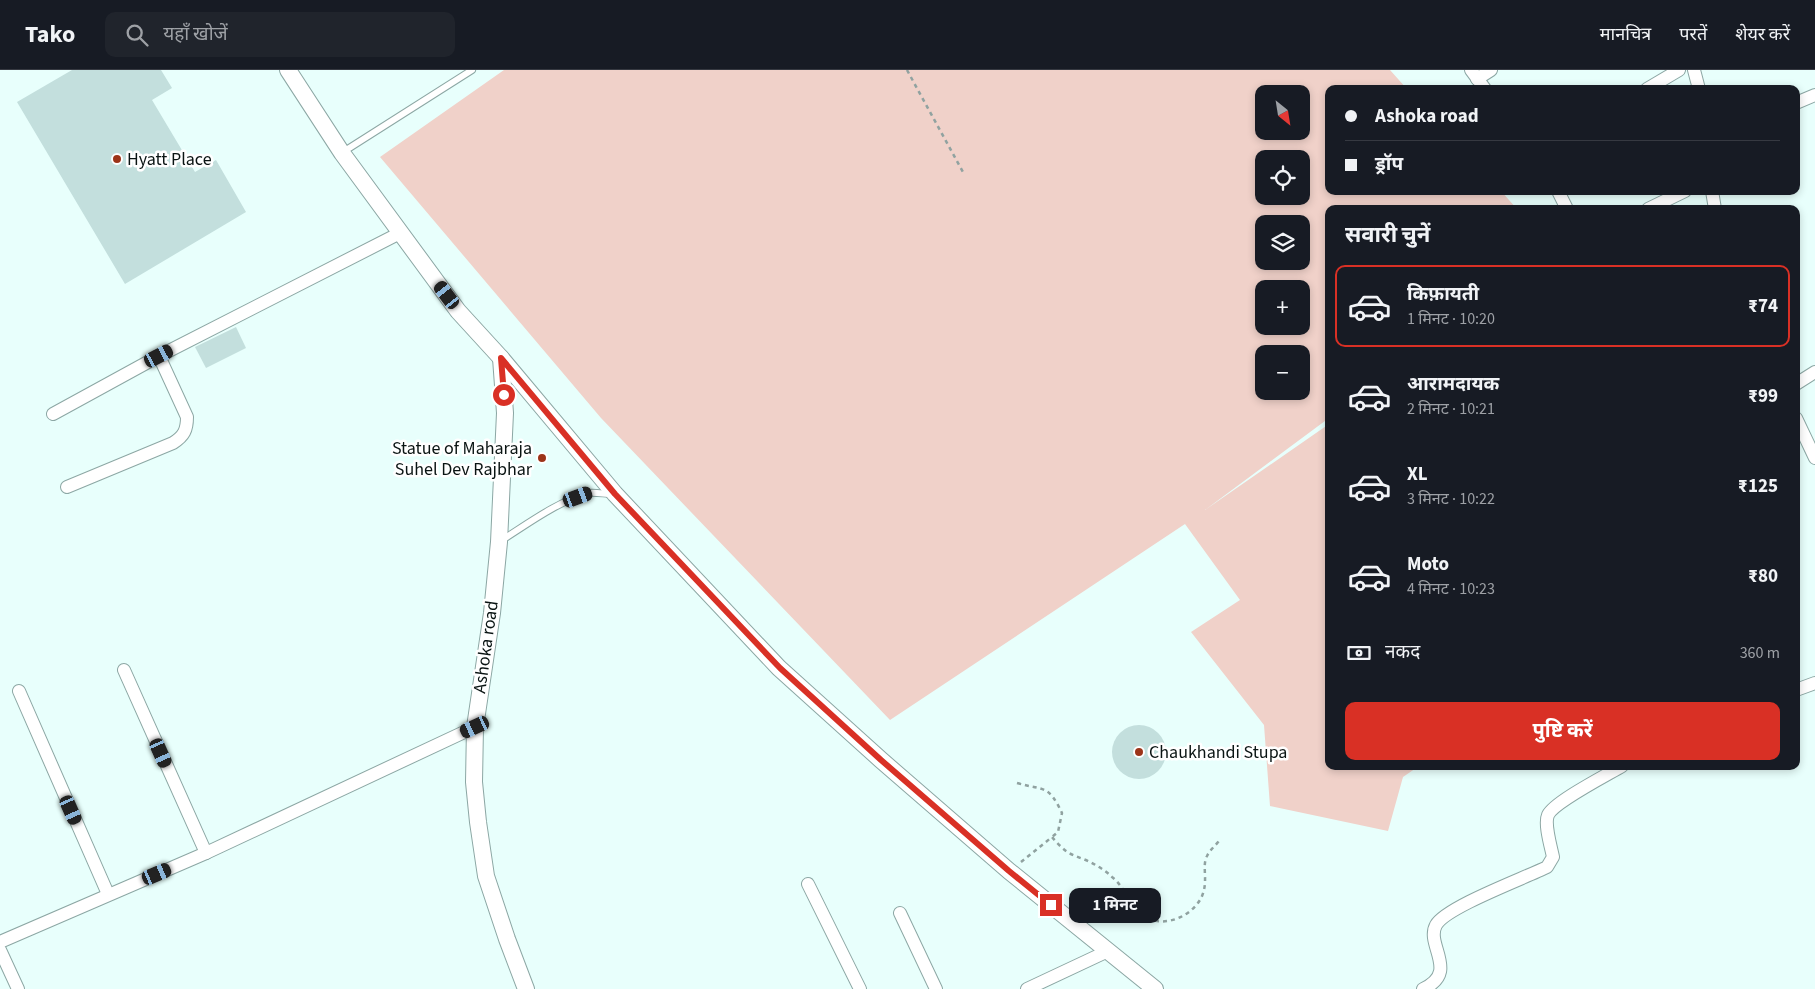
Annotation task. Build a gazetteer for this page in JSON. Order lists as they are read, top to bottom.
{
  "streets": {
    "street": ["Ashoka road"]
  },
  "places": ["Hyatt Place", "Statue of Maharaja Suhel Dev Rajbhar", "Chaukhandi Stupa"],
  "north": "bottom right",
  "page": {
    "header": "Tako",
    "search": "यहाँ खोजें",
    "nav": ["मानचित्र", "परतें", "शेयर करें"],
    "map_buttons": ["+", "−"],
    "banner": ["Ashoka road", "ड्रॉप"],
    "heading": "सवारी चुनें",
    "list": [
      {
        "name": "किफ़ायती",
        "note": "1 मिनट · 10:20",
        "value": "₹74"
      },
      {
        "name": "आरामदायक",
        "note": "2 मिनट · 10:21",
        "value": "₹99"
      },
      {
        "name": "XL",
        "note": "3 मिनट · 10:22",
        "value": "₹125"
      },
      {
        "name": "Moto",
        "note": "4 मिनट · 10:23",
        "value": "₹80"
      }
    ],
    "pay": ["नकद", "360 m"],
    "buttons": "पुष्टि करें",
    "bubble": "1 मिनट"
  }
}
